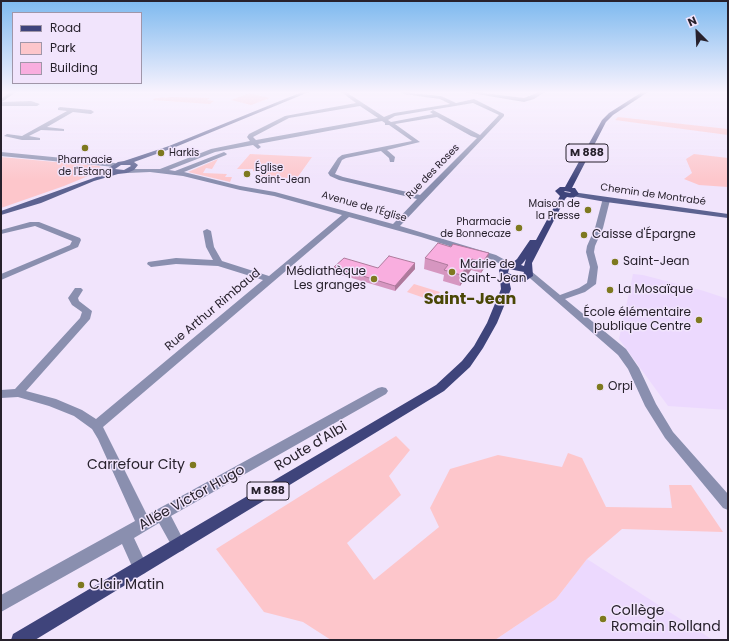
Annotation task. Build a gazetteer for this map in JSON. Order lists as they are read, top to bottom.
{
  "streets": {
    "main road": ["M 888", "Route d'Albi"],
    "street": [
      "Rue des Roses",
      "Chemin de Montrabé",
      "Avenue de l'Église",
      "Rue Arthur Rimbaud",
      "Allée Victor Hugo"
    ]
  },
  "crossings": [
    ["Rue des Roses", "Avenue de l'Église"],
    ["Avenue de l'Église", "Rue Arthur Rimbaud"],
    ["Avenue de l'Église", "Route d'Albi"]
  ],
  "districts": ["Saint-Jean"],
  "places": [
    "Pharmacie de l'Estang",
    "Harkis",
    "Église Saint-Jean",
    "Maison de la Presse",
    "Pharmacie de Bonnecaze",
    "Caisse d'Épargne",
    "Saint-Jean",
    "Mairie de Saint-Jean",
    "Médiathèque Les granges",
    "La Mosaïque",
    "École élémentaire publique Centre",
    "Orpi",
    "Carrefour City",
    "Clair Matin",
    "Collège Romain Rolland"
  ],
  "legend": ["Road", "Park", "Building"],
  "north": "top left"
}
